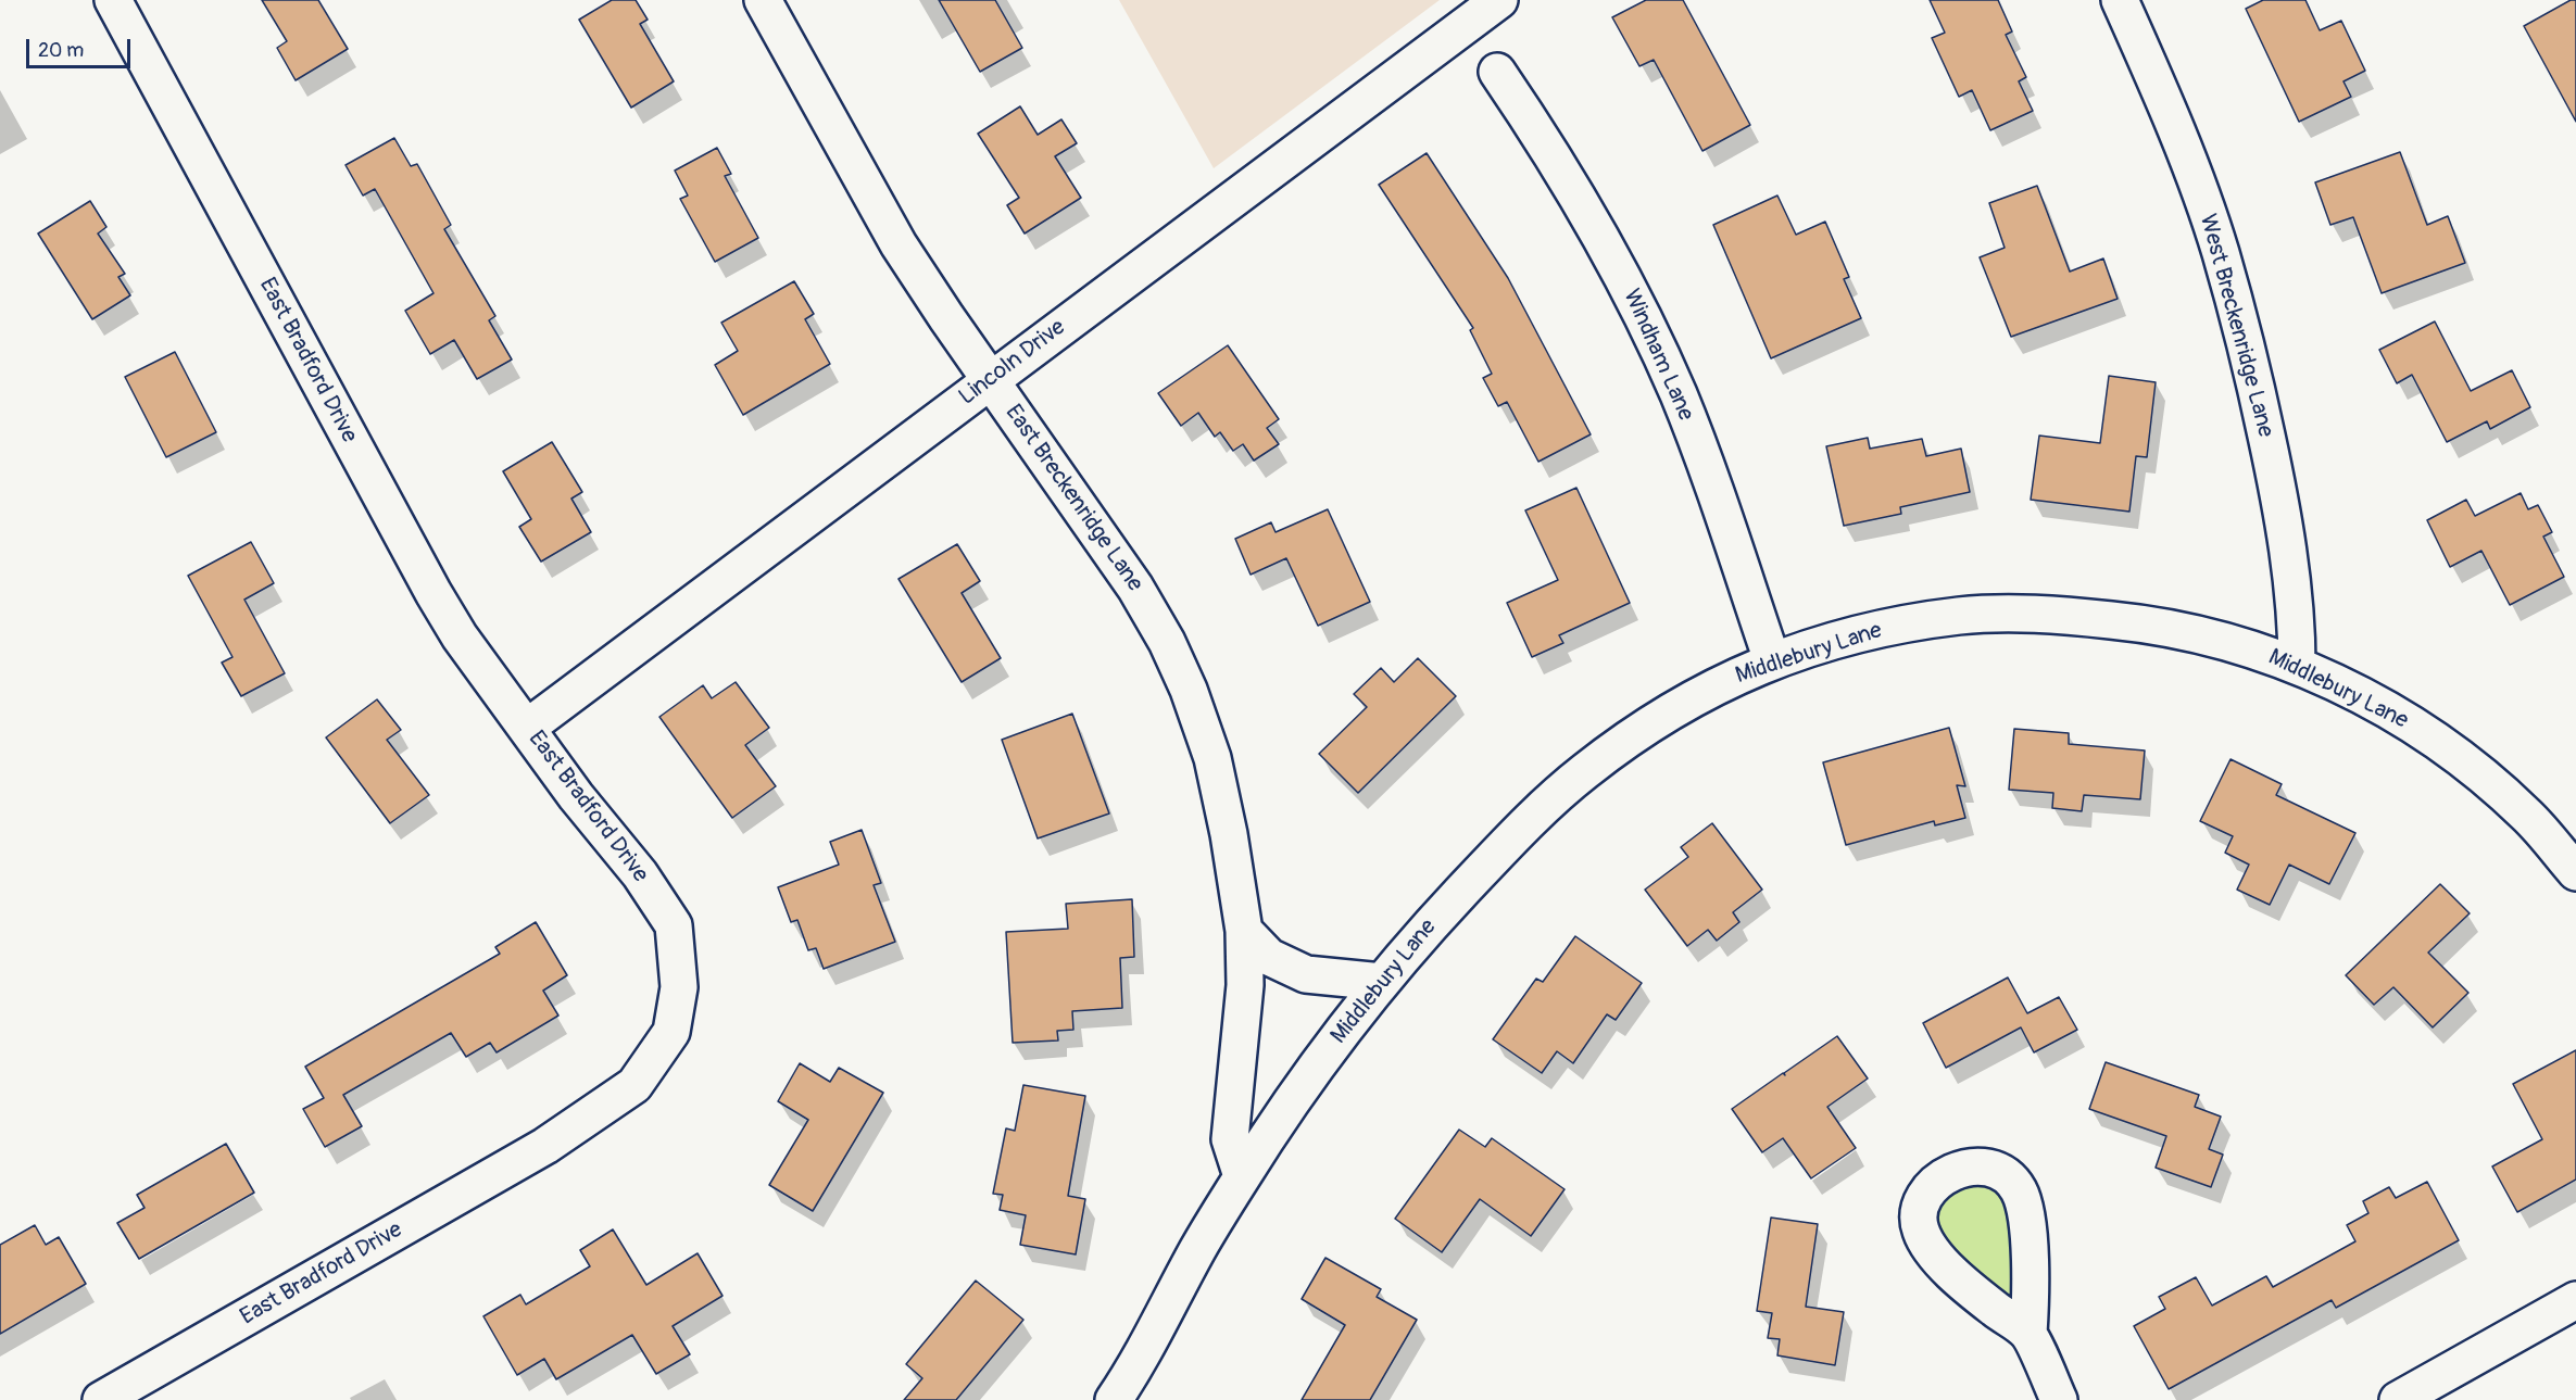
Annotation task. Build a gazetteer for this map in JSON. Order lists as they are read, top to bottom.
{
  "streets": {
    "street": [
      "West Breckenridge Lane",
      "Windham Lane",
      "East Bradford Drive",
      "Lincoln Drive",
      "East Breckenridge Lane",
      "Middlebury Lane"
    ]
  },
  "crossings": [
    ["West Breckenridge Lane", "Middlebury Lane"],
    ["Windham Lane", "Middlebury Lane"],
    ["East Bradford Drive", "Lincoln Drive"],
    ["Lincoln Drive", "East Breckenridge Lane"],
    ["East Breckenridge Lane", "Middlebury Lane"]
  ],
  "scale_bar": "20 m"
}
